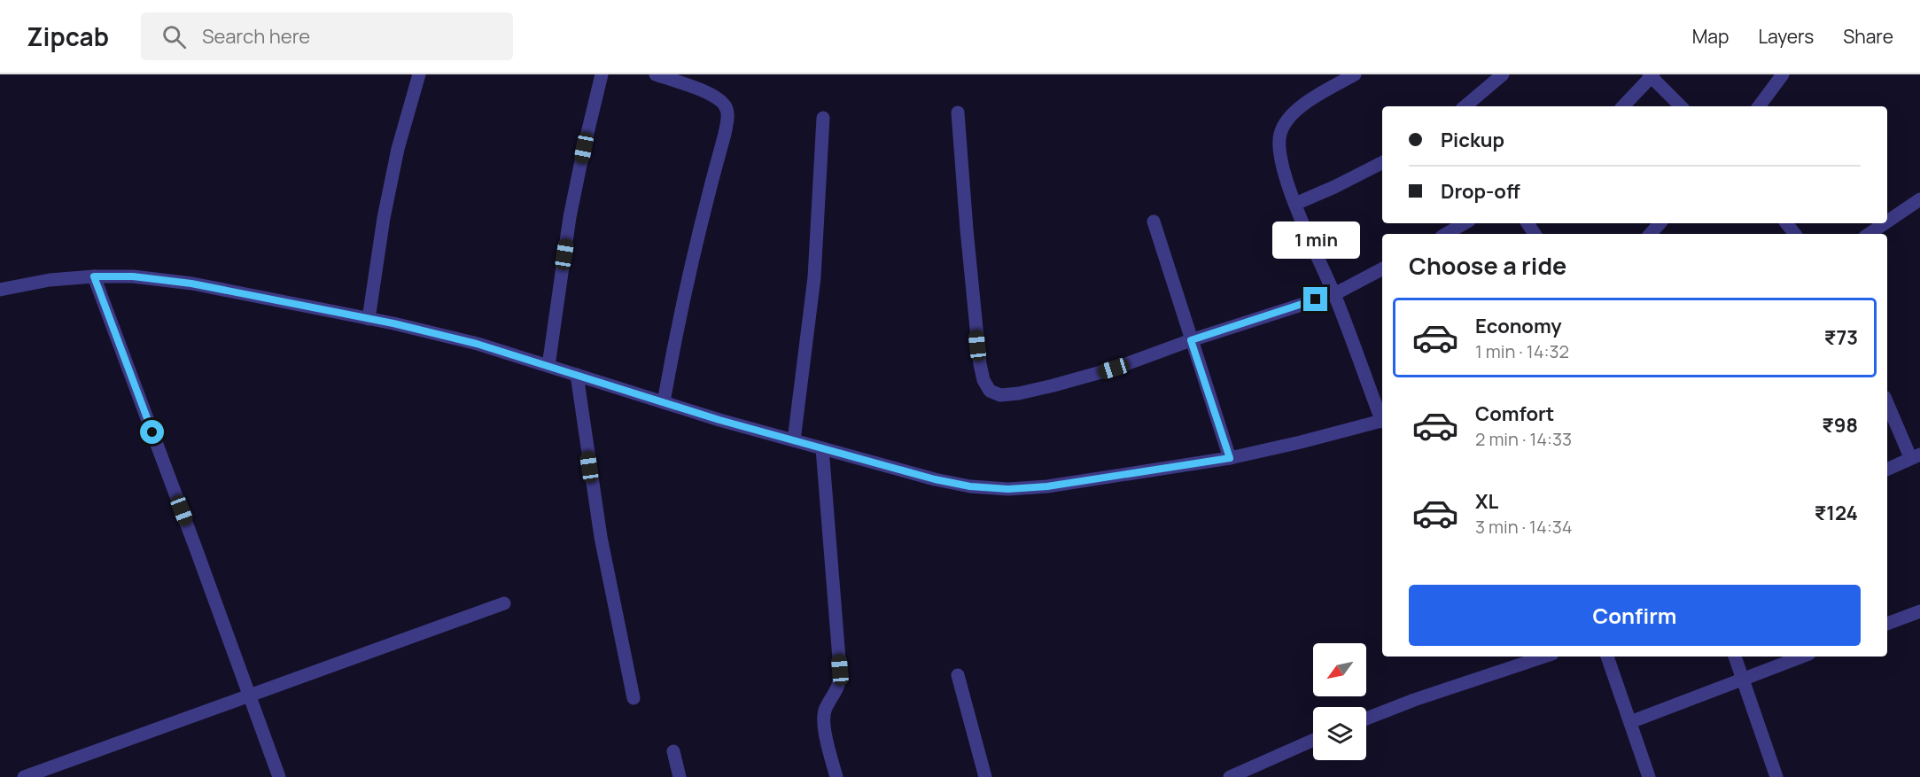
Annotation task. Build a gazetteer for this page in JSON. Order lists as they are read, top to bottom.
{
  "north": "bottom left",
  "page": {
    "header": "Zipcab",
    "search": "Search here",
    "nav": ["Map", "Layers", "Share"],
    "banner": ["Pickup", "Drop-off"],
    "bubble": "1 min",
    "heading": "Choose a ride",
    "list": [
      {
        "name": "Economy",
        "note": "1 min · 14:32",
        "value": "₹73"
      },
      {
        "name": "Comfort",
        "note": "2 min · 14:33",
        "value": "₹98"
      },
      {
        "name": "XL",
        "note": "3 min · 14:34",
        "value": "₹124"
      }
    ],
    "buttons": "Confirm"
  }
}
